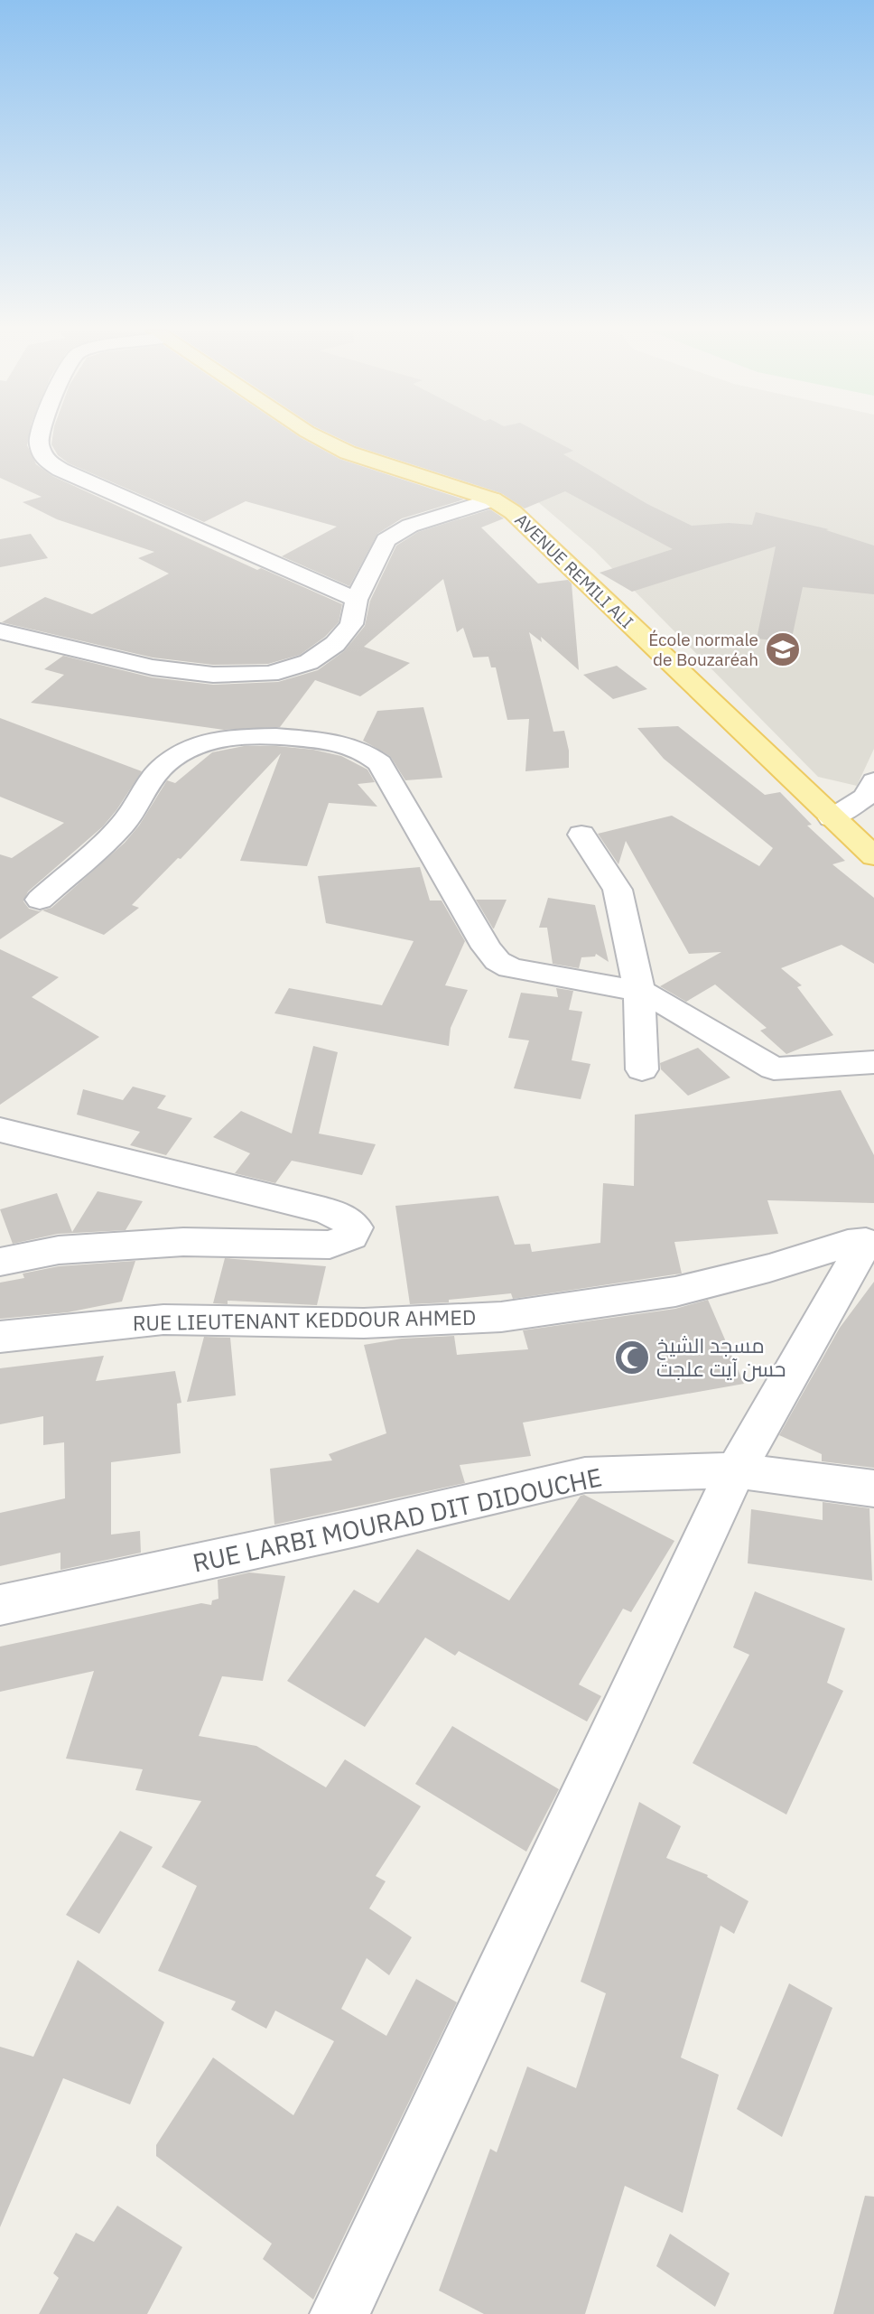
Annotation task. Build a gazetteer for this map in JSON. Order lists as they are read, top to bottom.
{
  "streets": {
    "main road": ["AVENUE REMILI ALI"],
    "street": ["RUE LIEUTENANT KEDDOUR AHMED", "RUE LARBI MOURAD DIT DIDOUCHE"]
  },
  "crossings": [
    ["RUE LIEUTENANT KEDDOUR AHMED", "RUE LARBI MOURAD DIT DIDOUCHE"]
  ],
  "places": {
    "school or university": ["École normale de Bouzaréah"],
    "mosque": ["مسجد الشيخ حسن آيت علجت"]
  }
}
